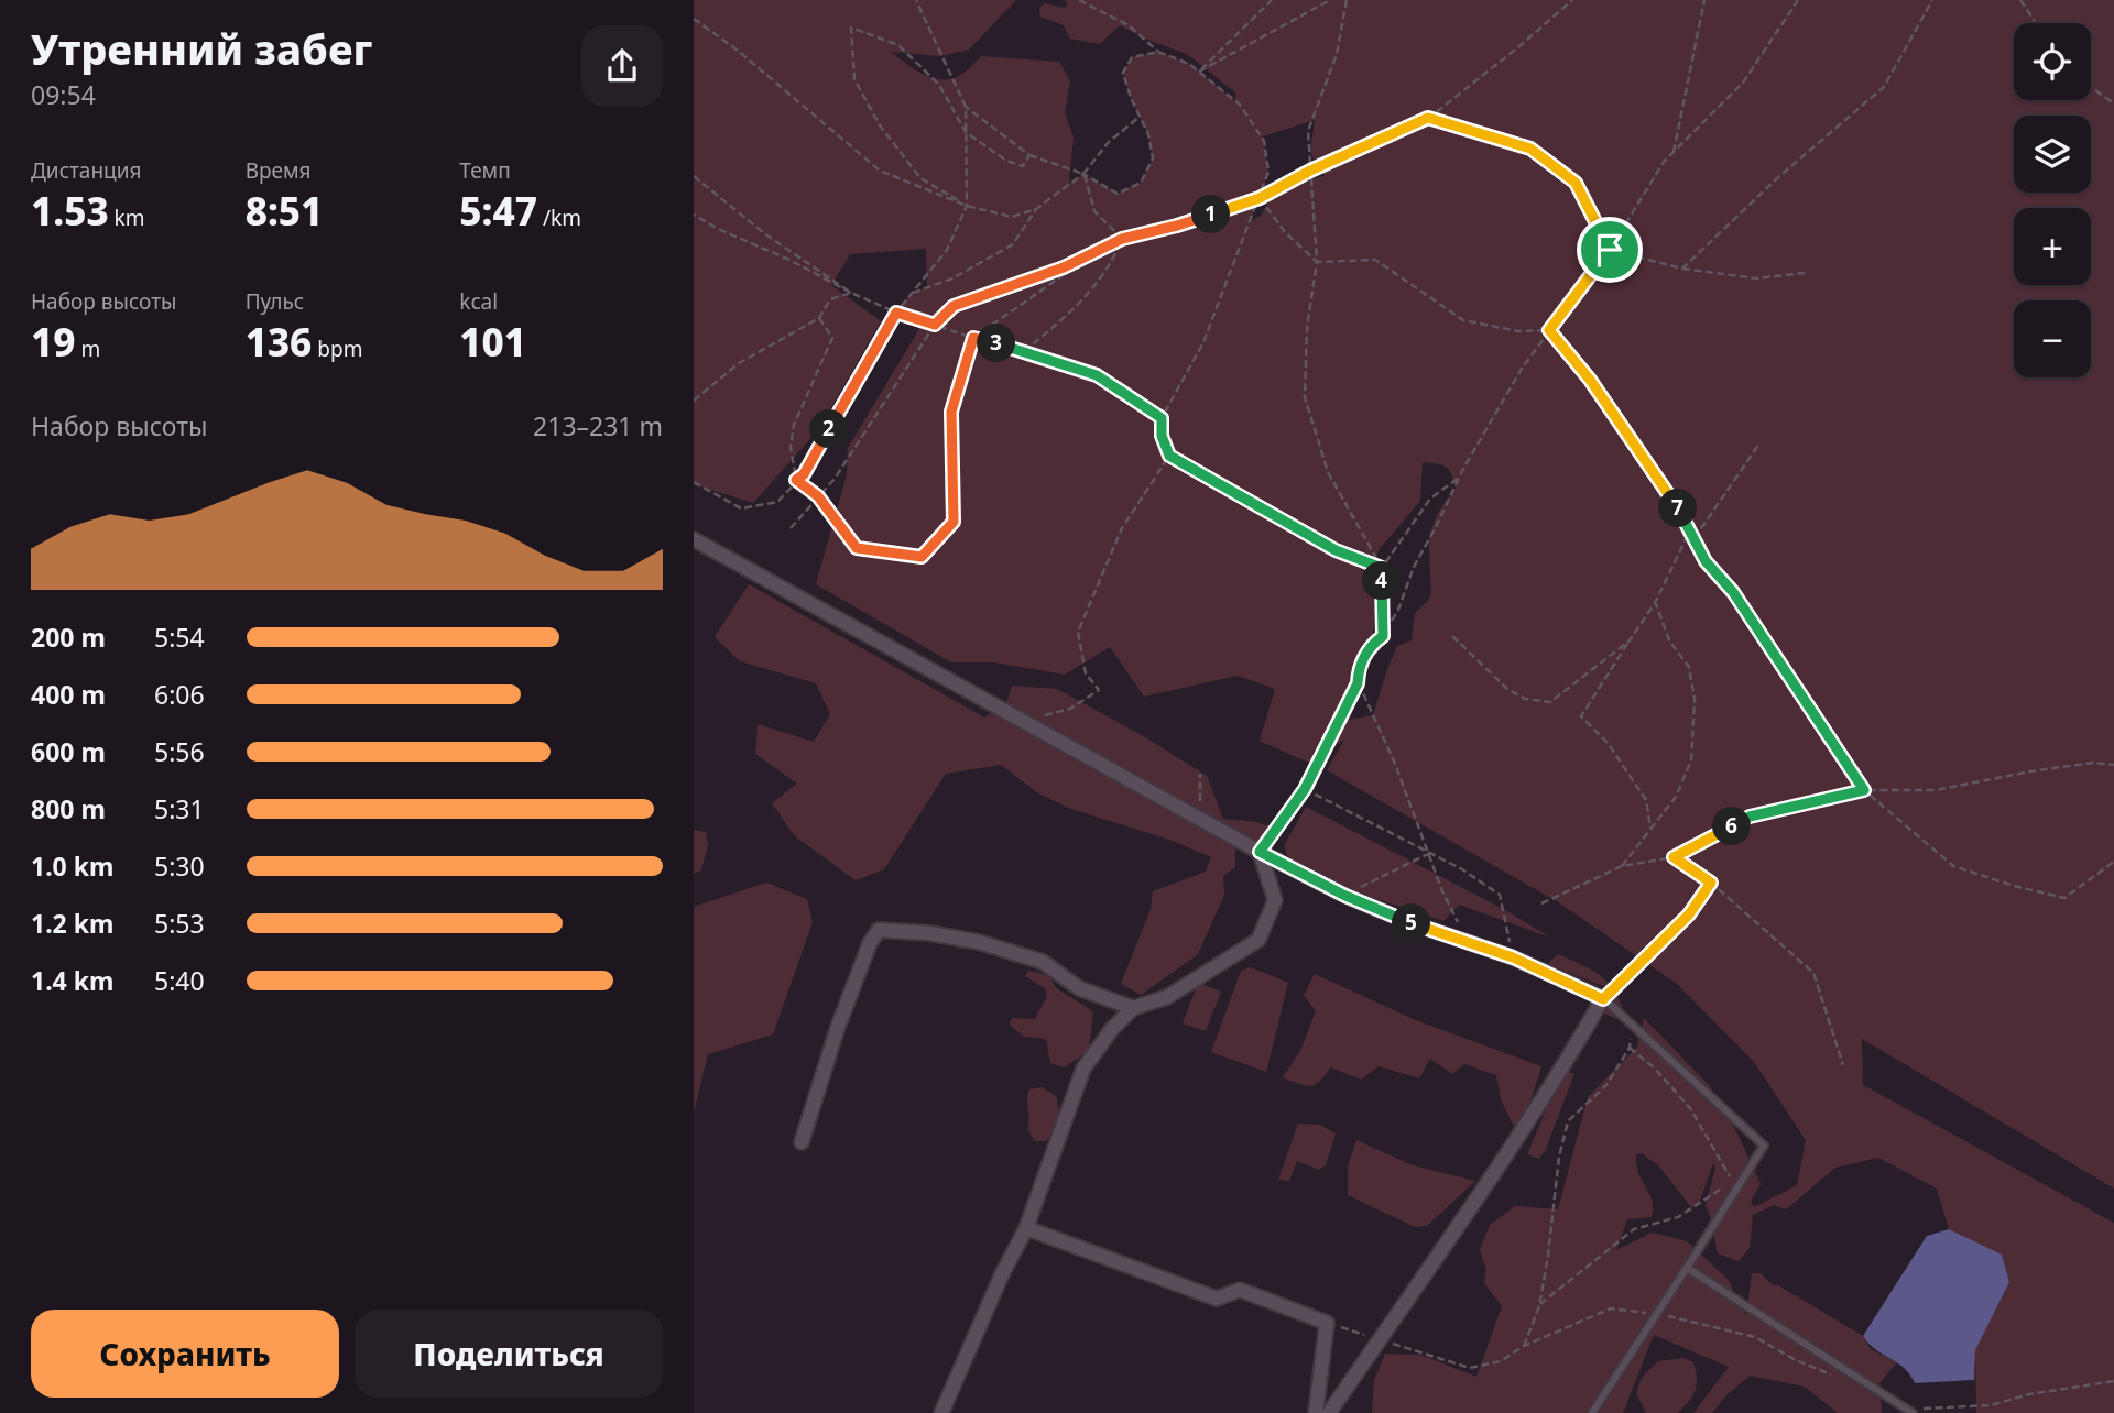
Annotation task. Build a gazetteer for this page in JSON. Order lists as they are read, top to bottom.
{
  "page": {
    "heading": ["Утренний забег", "09:54"],
    "map_buttons": ["+", "−"],
    "stats": [
      ["Дистанция", "1.53 km"],
      ["Время", "8:51"],
      ["Темп", "5:47 /km"],
      ["Набор высоты", "19 m"],
      ["Пульс", "136 bpm"],
      ["kcal", "101"]
    ],
    "pins": [
      "1",
      "3",
      "2",
      "7",
      "4",
      "6",
      "5"
    ],
    "chart": ["Набор высоты", "213–231 m"],
    "list": [
      {
        "name": "200 m",
        "note": "5:54"
      },
      {
        "name": "400 m",
        "note": "6:06"
      },
      {
        "name": "600 m",
        "note": "5:56"
      },
      {
        "name": "800 m",
        "note": "5:31"
      },
      {
        "name": "1.0 km",
        "note": "5:30"
      },
      {
        "name": "1.2 km",
        "note": "5:53"
      },
      {
        "name": "1.4 km",
        "note": "5:40"
      }
    ],
    "buttons": ["Сохранить", "Поделиться"]
  }
}
